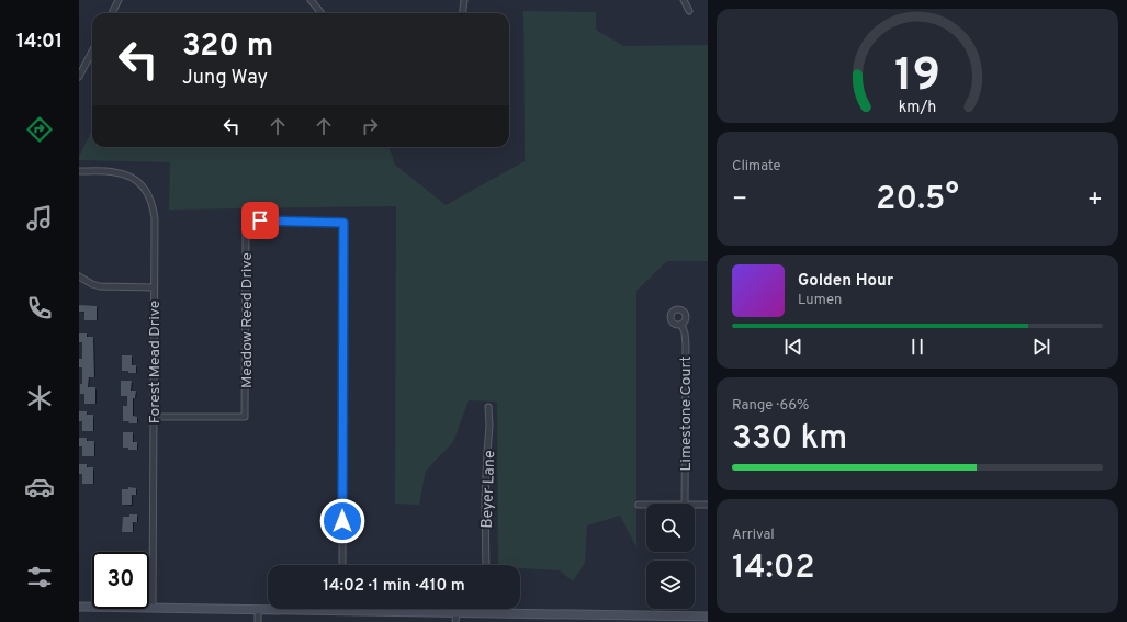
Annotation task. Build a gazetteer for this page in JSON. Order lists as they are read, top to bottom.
{
  "streets": {
    "street": [
      "Meadow Reed Drive",
      "Forest Mead Drive",
      "Limestone Court",
      "Beyer Lane"
    ]
  },
  "crossings": [
    ["Meadow Reed Drive", "Forest Mead Drive"]
  ],
  "page": {
    "tabs": "14:01",
    "turn": ["320 m", "Jung Way"],
    "tile": [
      "Climate",
      ["Range · 66%", "330 km"],
      ["Arrival", "14:02"]
    ],
    "heat": ["−", "20.5°", "+"],
    "song": ["Golden Hour", "Lumen"],
    "limit": "30",
    "trip": "14:02 · 1 min · 410 m",
    "gauge": ["19", "km/h"]
  }
}
